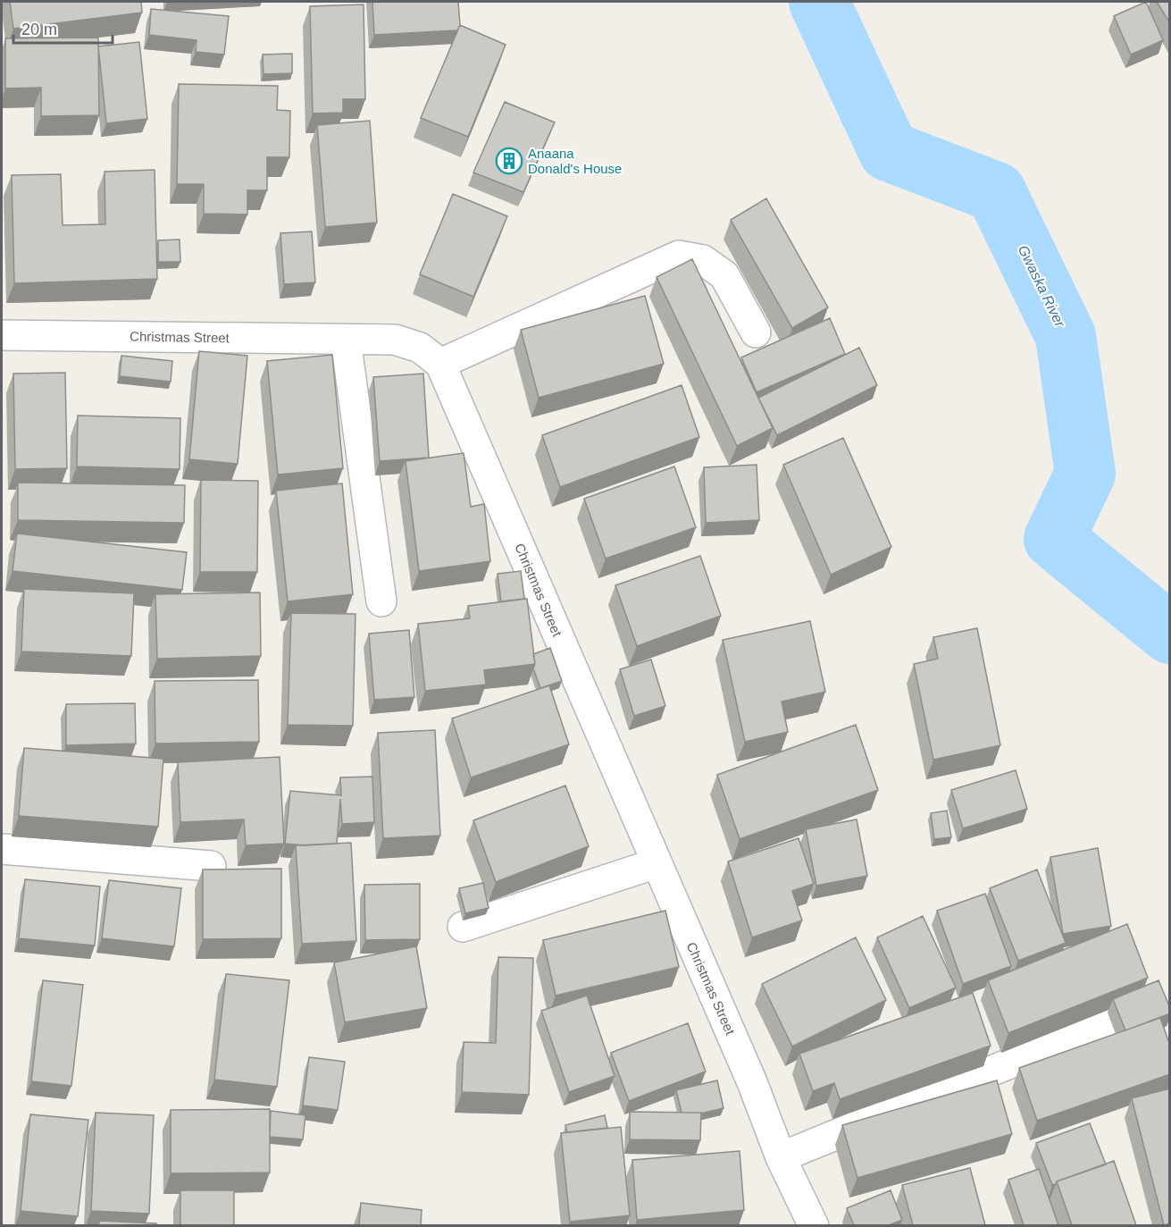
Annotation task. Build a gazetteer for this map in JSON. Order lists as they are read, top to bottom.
{
  "streets": {
    "street": ["Christmas Street"]
  },
  "water": ["Gwaska River"],
  "places": {
    "building": ["Anaana Donald's House"]
  },
  "scale_bar": "20 m"
}
